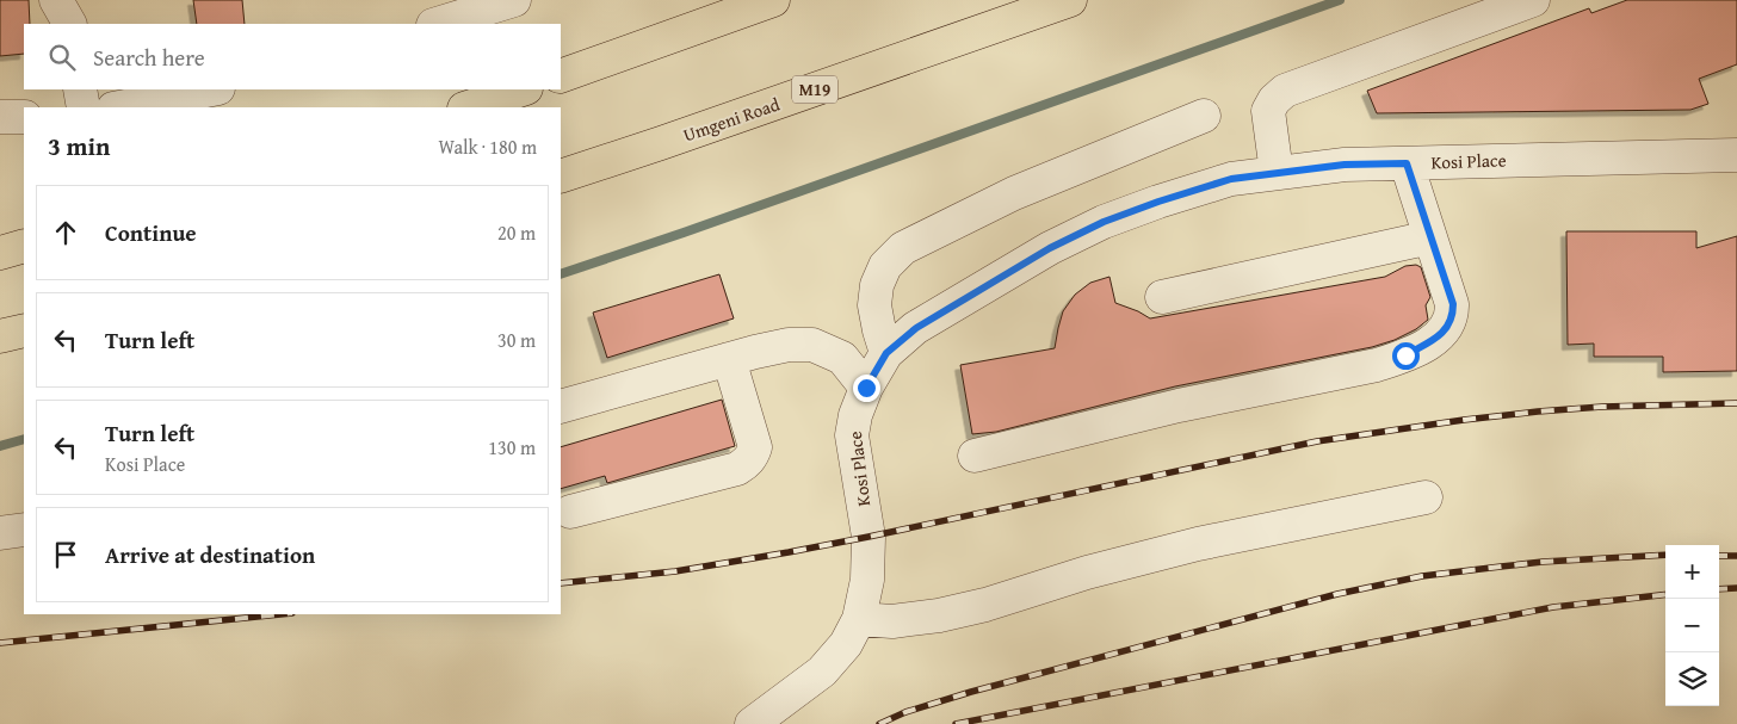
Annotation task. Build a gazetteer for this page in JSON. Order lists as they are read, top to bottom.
{
  "streets": {
    "highway": ["M19", "Umgeni Road"],
    "street": ["Kosi Place"]
  },
  "page": {
    "search": "Search here",
    "heading": ["3 min", "Walk · 180 m"],
    "list": [
      ["Continue", "20 m"],
      ["Turn left", "30 m"],
      ["Turn left", "Kosi Place", "130 m"],
      "Arrive at destination"
    ],
    "map_buttons": ["+", "−"]
  }
}
